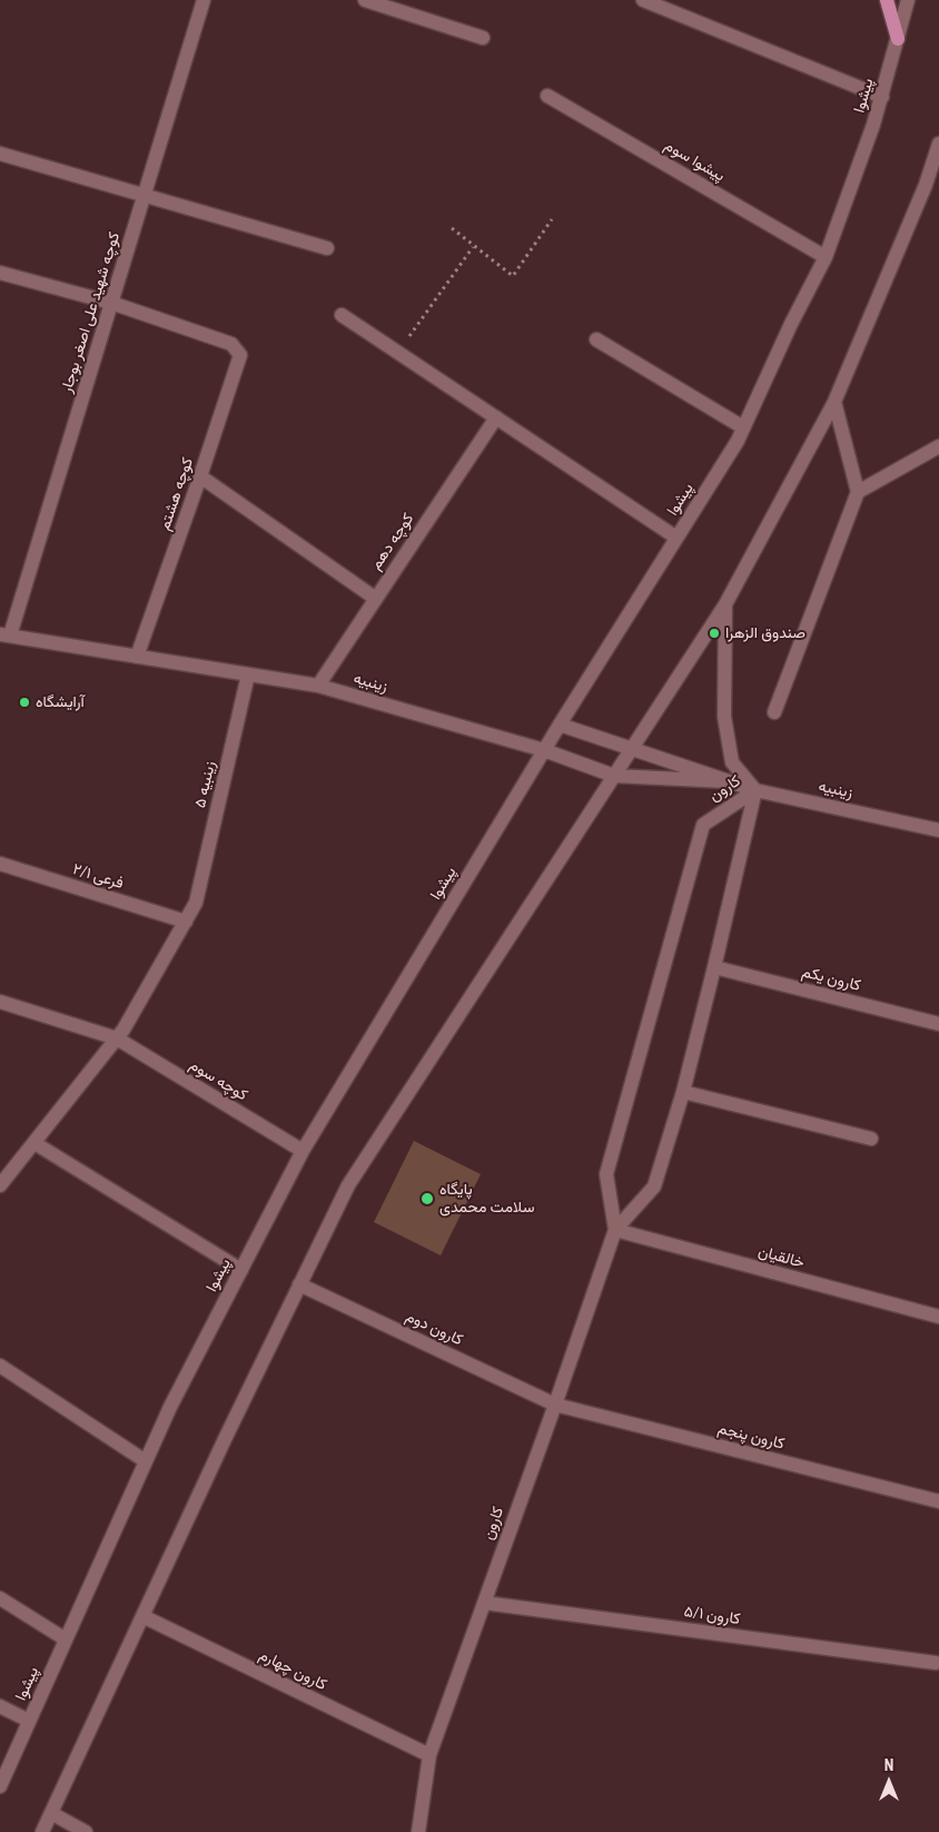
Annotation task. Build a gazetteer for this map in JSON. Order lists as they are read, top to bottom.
{
  "streets": {
    "street": [
      "پیشوا",
      "پیشوا سوم",
      "کوچه شهید علی اصغر بوجار",
      "کوچه هشتم",
      "کوچه دهم",
      "زینبیه",
      "زینبیه ۵",
      "کارون",
      "فرعی ۲/۱",
      "کارون یکم",
      "کوچه سوم",
      "خالقیان",
      "کارون دوم",
      "کارون پنجم",
      "کارون ۵/۱",
      "کارون چهارم"
    ]
  },
  "crossings": [
    ["پیشوا", "پیشوا سوم"],
    ["پیشوا", "زینبیه"],
    ["پیشوا", "کوچه سوم"],
    ["کوچه شهید علی اصغر بوجار", "کوچه هشتم"],
    ["کوچه شهید علی اصغر بوجار", "زینبیه"],
    ["کوچه هشتم", "زینبیه"],
    ["کوچه دهم", "زینبیه"],
    ["زینبیه", "زینبیه ۵"],
    ["زینبیه", "کارون"],
    ["زینبیه ۵", "فرعی ۲/۱"],
    ["زینبیه ۵", "کوچه سوم"],
    ["کارون", "کارون یکم"],
    ["کارون", "خالقیان"],
    ["کارون", "کارون دوم"],
    ["کارون", "کارون پنجم"],
    ["کارون", "کارون ۵/۱"],
    ["کارون", "کارون چهارم"],
    ["کارون دوم", "کارون پنجم"]
  ],
  "places": ["صندوق الزهرا", "آرایشگاه", "پایگاه سلامت محمدی"],
  "north": "top"
}
